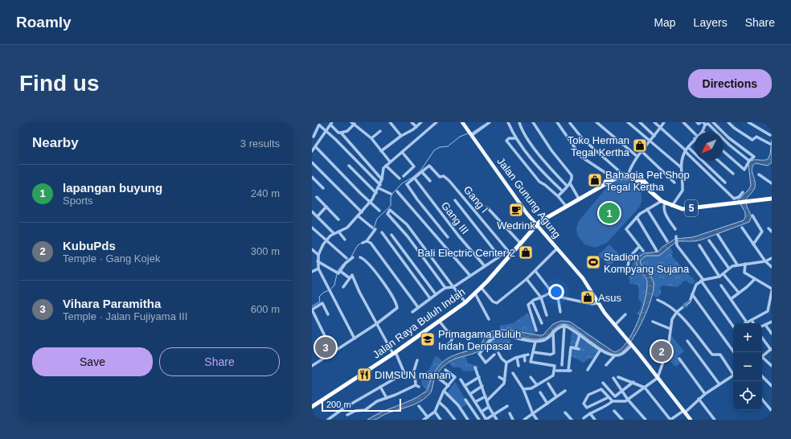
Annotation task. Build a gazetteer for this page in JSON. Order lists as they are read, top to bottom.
{
  "streets": {
    "highway": ["5", "Jalan Raya Buluh Indah"],
    "main road": ["Jalan Gunung Agung"],
    "street": ["Gang I", "Gang III"]
  },
  "crossings": [
    ["Jalan Gunung Agung", "5"],
    ["Jalan Gunung Agung", "Jalan Raya Buluh Indah"],
    ["Gang I", "Jalan Raya Buluh Indah"],
    ["5", "Jalan Raya Buluh Indah"]
  ],
  "places": {
    "shop": [
      "Toko Herman Tegal Kertha",
      "Bahagia Pet Shop Tegal Kertha",
      "Bali Electric Center 2",
      "Asus"
    ],
    "cafe": ["Wedrink"],
    "sports": ["Stadion Kompyang Sujana"],
    "school or university": ["Primagama Buluh Indah Denpasar"],
    "restaurant": ["DIMSUN manan"]
  },
  "scale_bar": "200 m",
  "north": "bottom left",
  "page": {
    "header": "Roamly",
    "nav": ["Map", "Layers", "Share"],
    "buttons": [
      "Directions",
      ["Save", "Share"]
    ],
    "title": "Find us",
    "heading": ["Nearby", "3 results"],
    "list": [
      {
        "mark": "1",
        "name": "lapangan buyung",
        "note": "Sports",
        "value": "240 m"
      },
      {
        "mark": "2",
        "name": "KubuPds",
        "note": "Temple · Gang Kojek",
        "value": "300 m"
      },
      {
        "mark": "3",
        "name": "Vihara Paramitha",
        "note": "Temple · Jalan Fujiyama III",
        "value": "600 m"
      }
    ],
    "pins": ["1", "3", "2"],
    "map_buttons": ["+", "−"],
    "scale": "200 m"
  }
}
